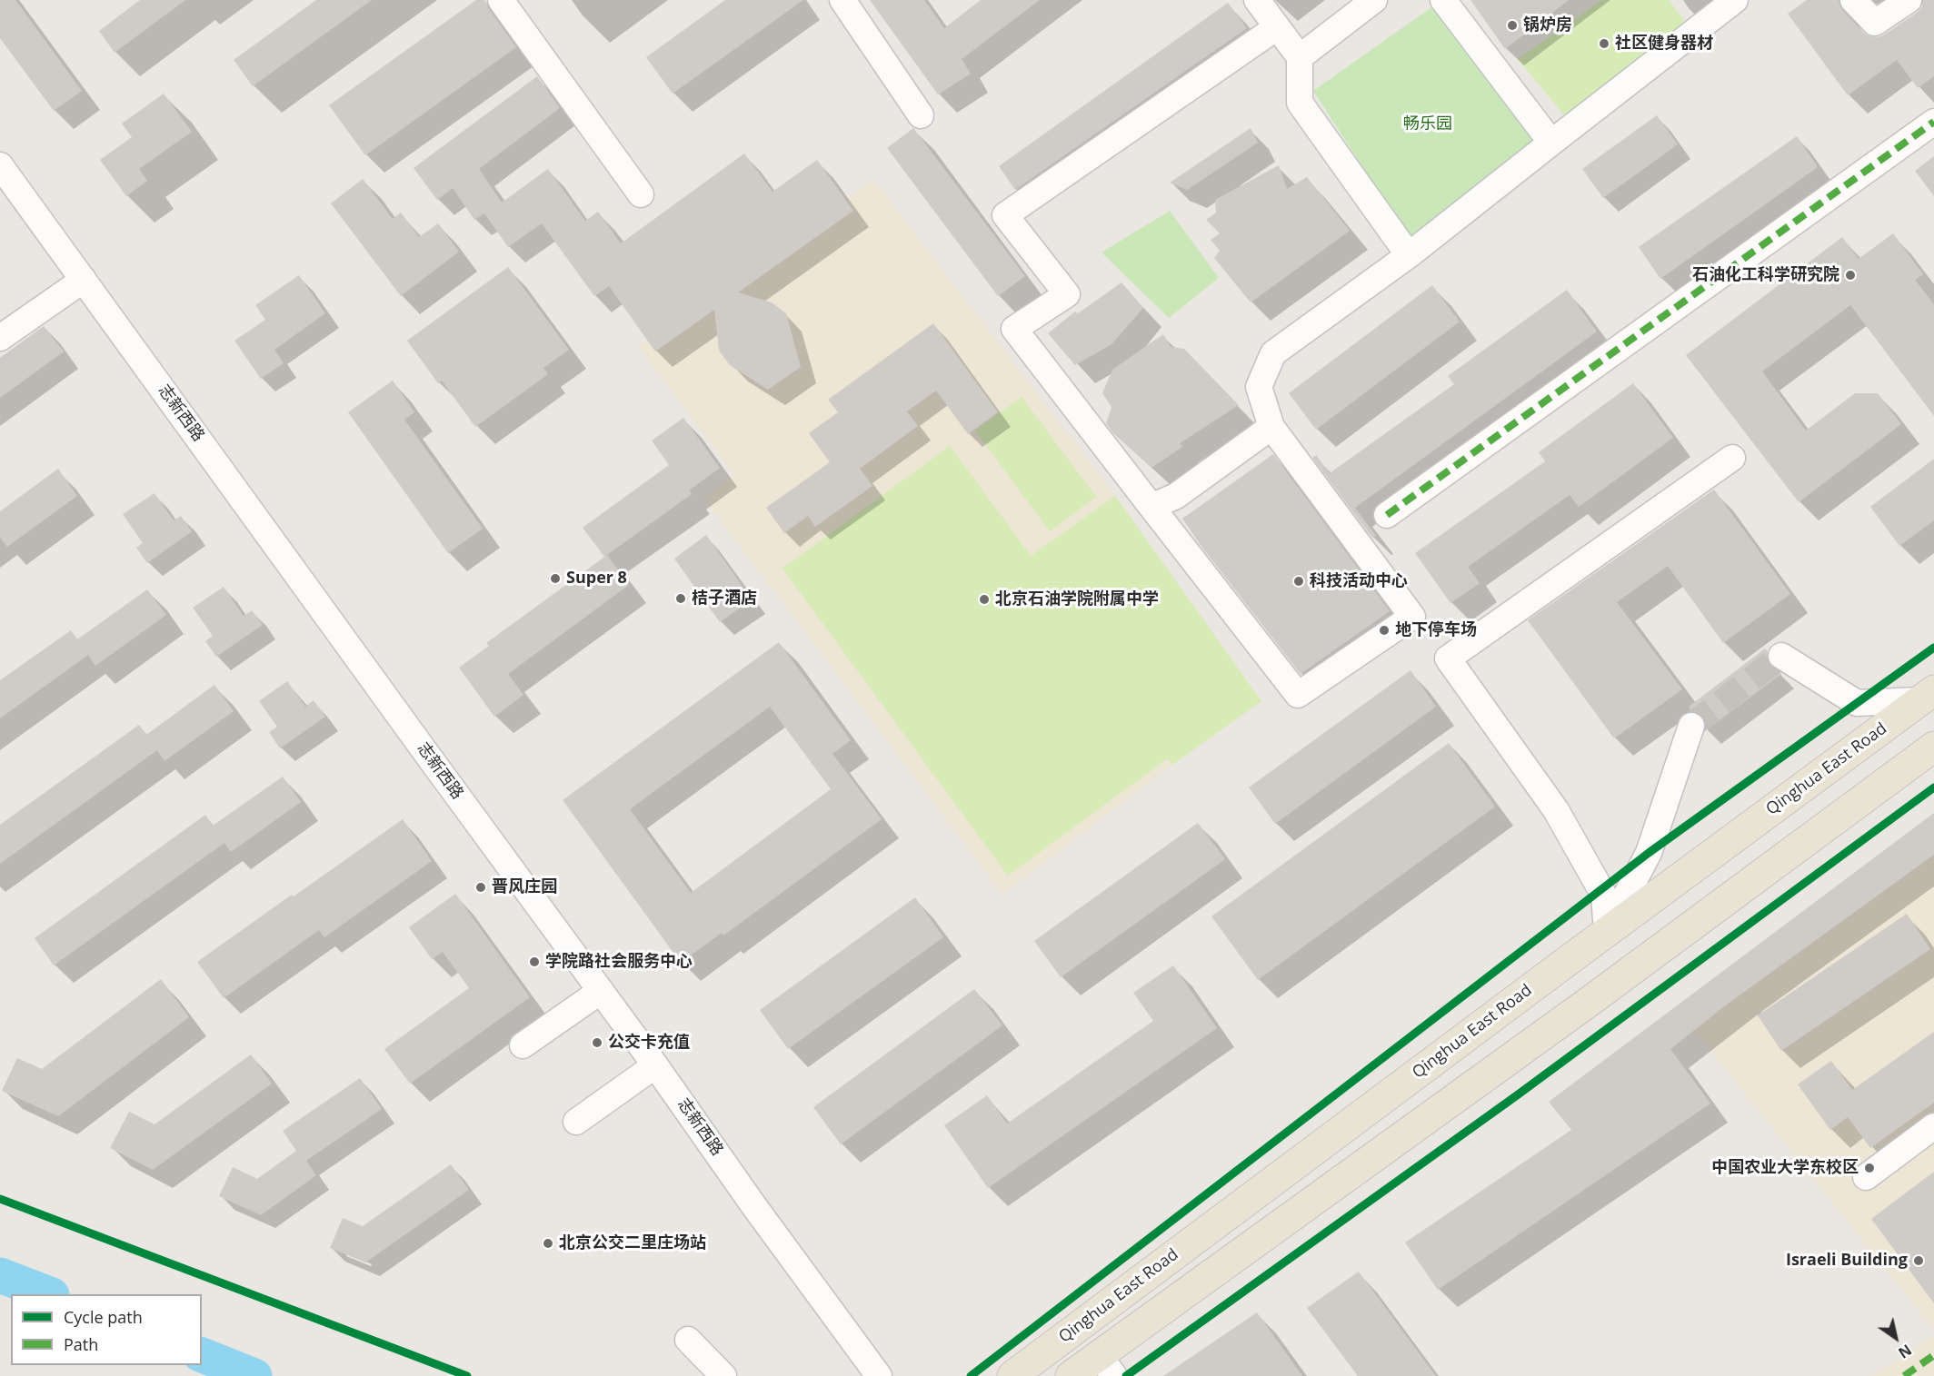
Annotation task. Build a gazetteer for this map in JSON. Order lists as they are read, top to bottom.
{
  "streets": {
    "main road": ["Qinghua East Road"],
    "street": ["志新西路"]
  },
  "parks": ["畅乐园"],
  "places": [
    "锅炉房",
    "社区健身器材",
    "石油化工科学研究院",
    "Super 8",
    "科技活动中心",
    "桔子酒店",
    "北京石油学院附属中学",
    "地下停车场",
    "晋风庄园",
    "学院路社会服务中心",
    "公交卡充值",
    "中国农业大学东校区",
    "北京公交二里庄场站",
    "Israeli Building"
  ],
  "legend": ["Cycle path", "Path"],
  "north": "bottom right"
}
